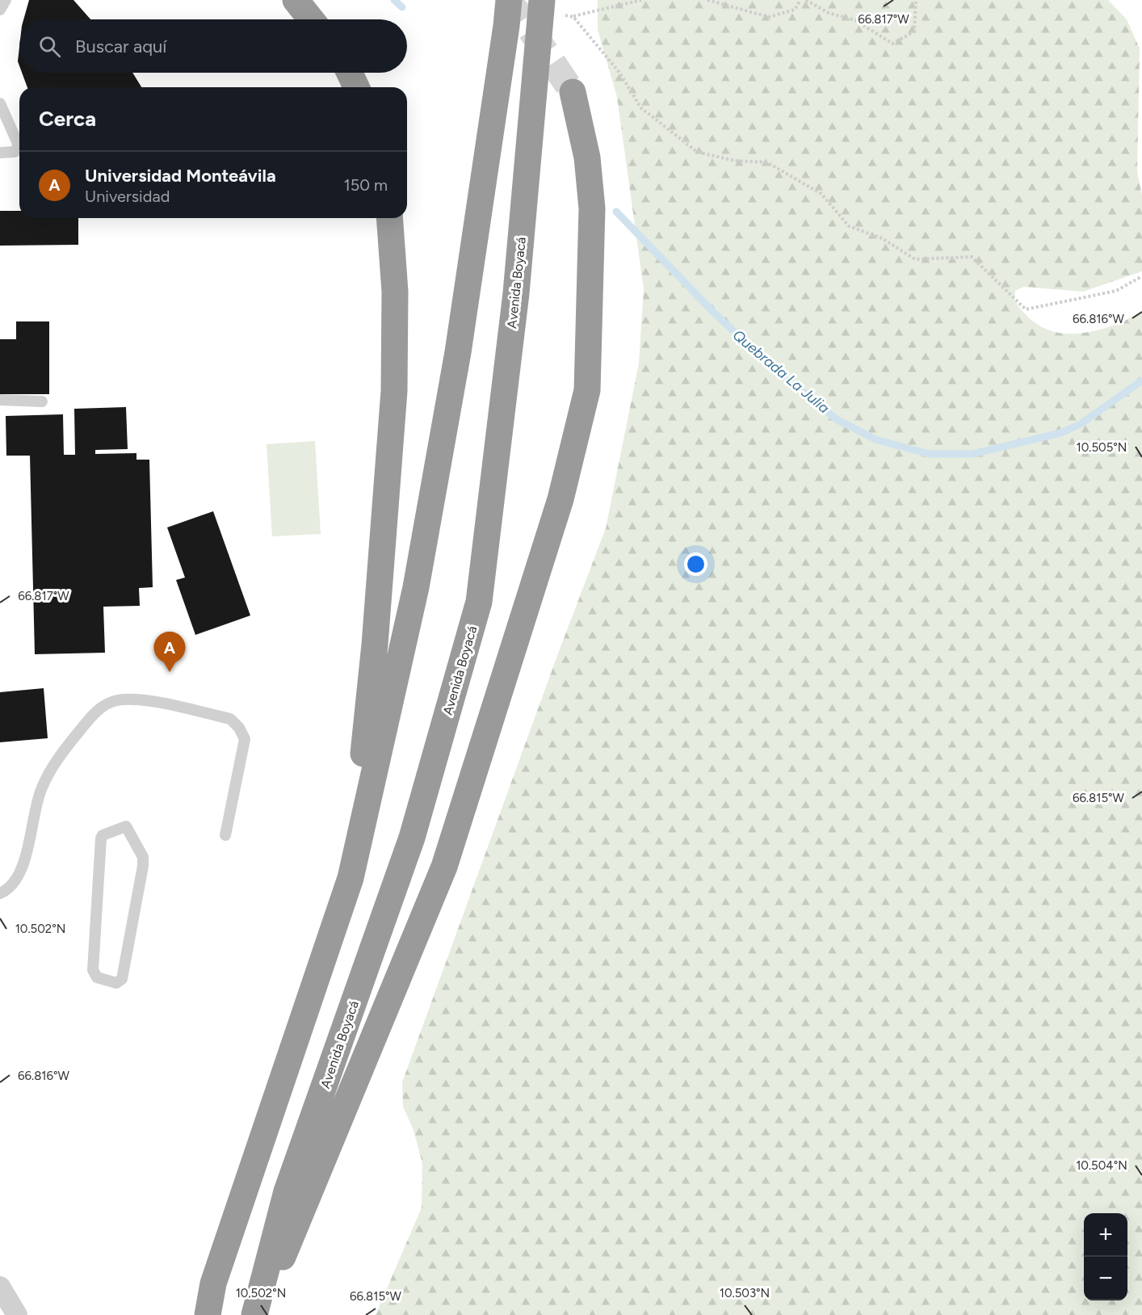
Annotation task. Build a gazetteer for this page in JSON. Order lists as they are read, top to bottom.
{
  "streets": {
    "highway": ["Avenida Boyacá"]
  },
  "water": ["Quebrada La Julia"],
  "page": {
    "search": "Buscar aquí",
    "heading": "Cerca",
    "list": [
      {
        "mark": "A",
        "name": "Universidad Monteávila",
        "note": "Universidad",
        "value": "150 m"
      }
    ],
    "pins": "A",
    "map_buttons": ["+", "−"]
  },
  "coordinates": [
    "66.817°W",
    "66.816°W",
    "10.505°N",
    "66.815°W",
    "10.502°N",
    "10.504°N",
    "10.503°N"
  ]
}
